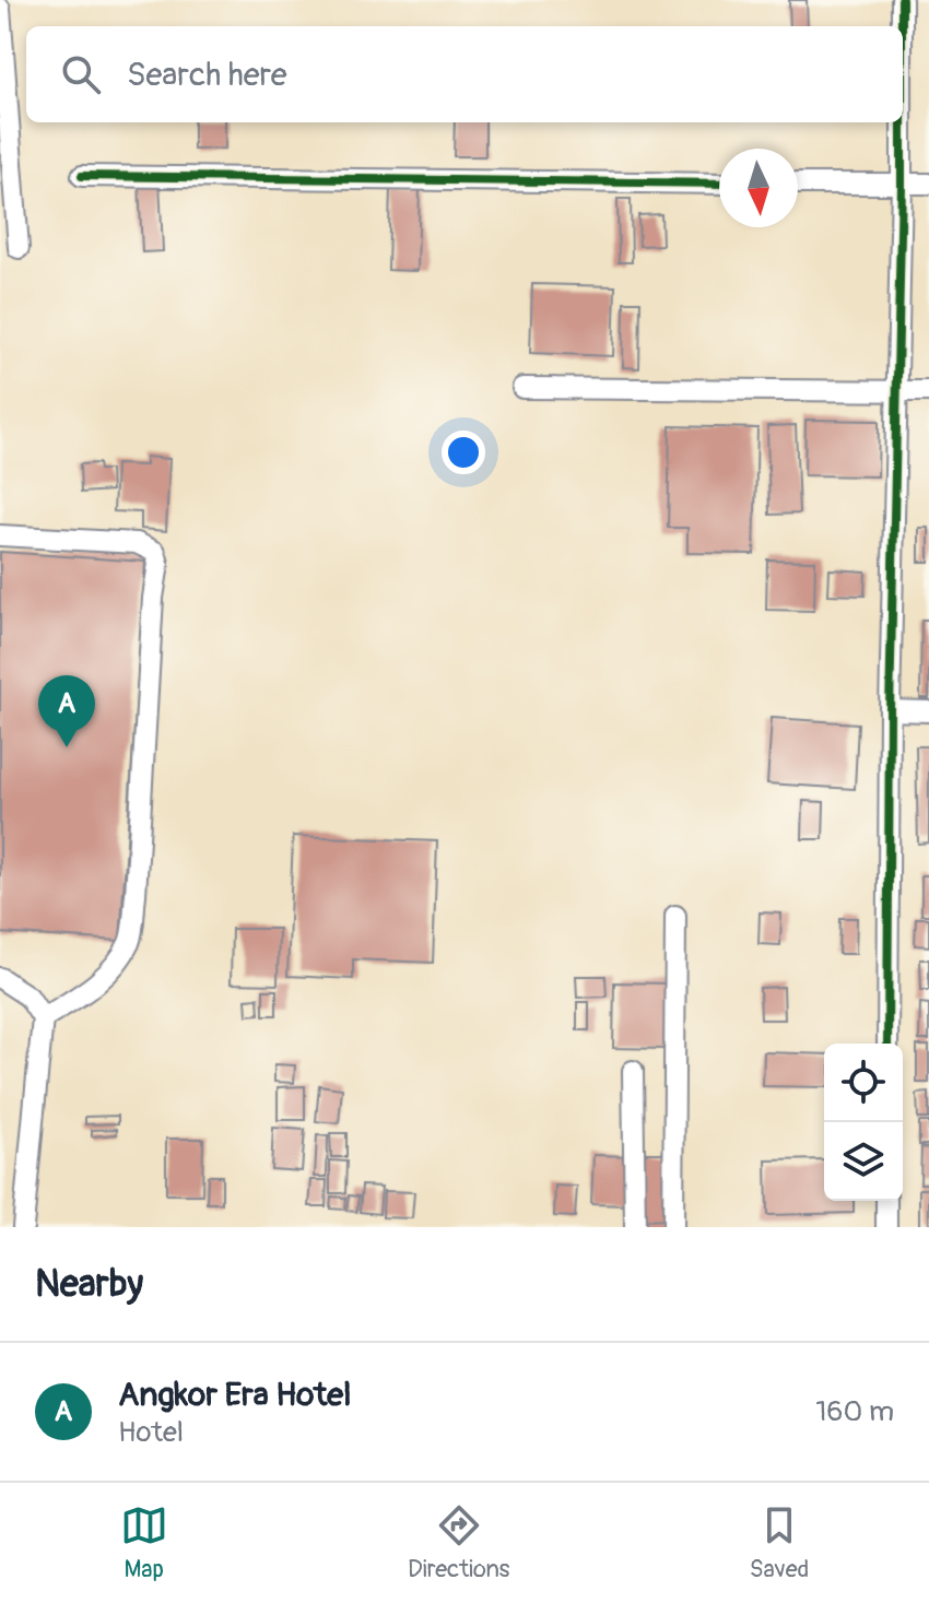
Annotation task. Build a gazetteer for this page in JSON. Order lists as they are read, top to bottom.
{
  "north": "bottom",
  "page": {
    "search": "Search here",
    "pins": "A",
    "heading": "Nearby",
    "list": [
      {
        "mark": "A",
        "name": "Angkor Era Hotel",
        "note": "Hotel",
        "value": "160 m"
      }
    ],
    "nav": ["Map", "Directions", "Saved"]
  }
}
